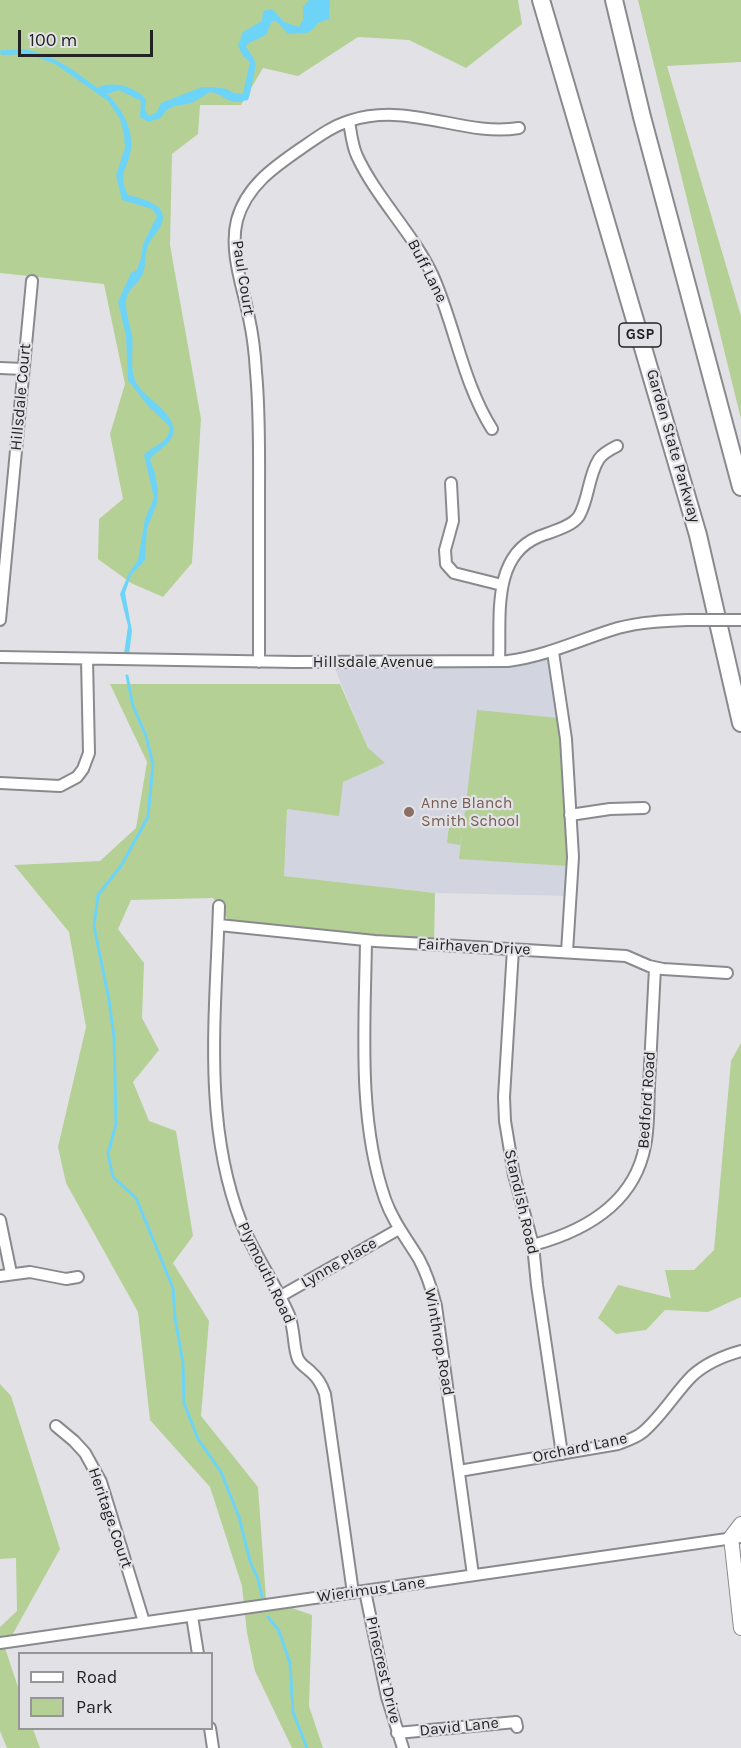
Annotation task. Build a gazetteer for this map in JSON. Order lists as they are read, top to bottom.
{
  "streets": {
    "highway": ["GSP", "Garden State Parkway"],
    "street": [
      "Buff Lane",
      "Paul Court",
      "Hillsdale Court",
      "Hillsdale Avenue",
      "Fairhaven Drive",
      "Bedford Road",
      "Standish Road",
      "Lynne Place",
      "Plymouth Road",
      "Winthrop Road",
      "Orchard Lane",
      "Heritage Court",
      "Wierimus Lane",
      "Pinecrest Drive",
      "David Lane"
    ]
  },
  "crossings": [
    ["Buff Lane", "Paul Court"],
    ["Paul Court", "Hillsdale Avenue"],
    ["Fairhaven Drive", "Bedford Road"],
    ["Fairhaven Drive", "Standish Road"],
    ["Fairhaven Drive", "Plymouth Road"],
    ["Fairhaven Drive", "Winthrop Road"],
    ["Bedford Road", "Standish Road"],
    ["Standish Road", "Orchard Lane"],
    ["Lynne Place", "Plymouth Road"],
    ["Lynne Place", "Winthrop Road"],
    ["Plymouth Road", "Wierimus Lane"],
    ["Plymouth Road", "Pinecrest Drive"],
    ["Winthrop Road", "Orchard Lane"],
    ["Winthrop Road", "Wierimus Lane"],
    ["Heritage Court", "Wierimus Lane"],
    ["Wierimus Lane", "Pinecrest Drive"],
    ["Pinecrest Drive", "David Lane"]
  ],
  "places": ["Anne Blanch Smith School"],
  "legend": ["Road", "Park"],
  "scale_bar": "100 m"
}
